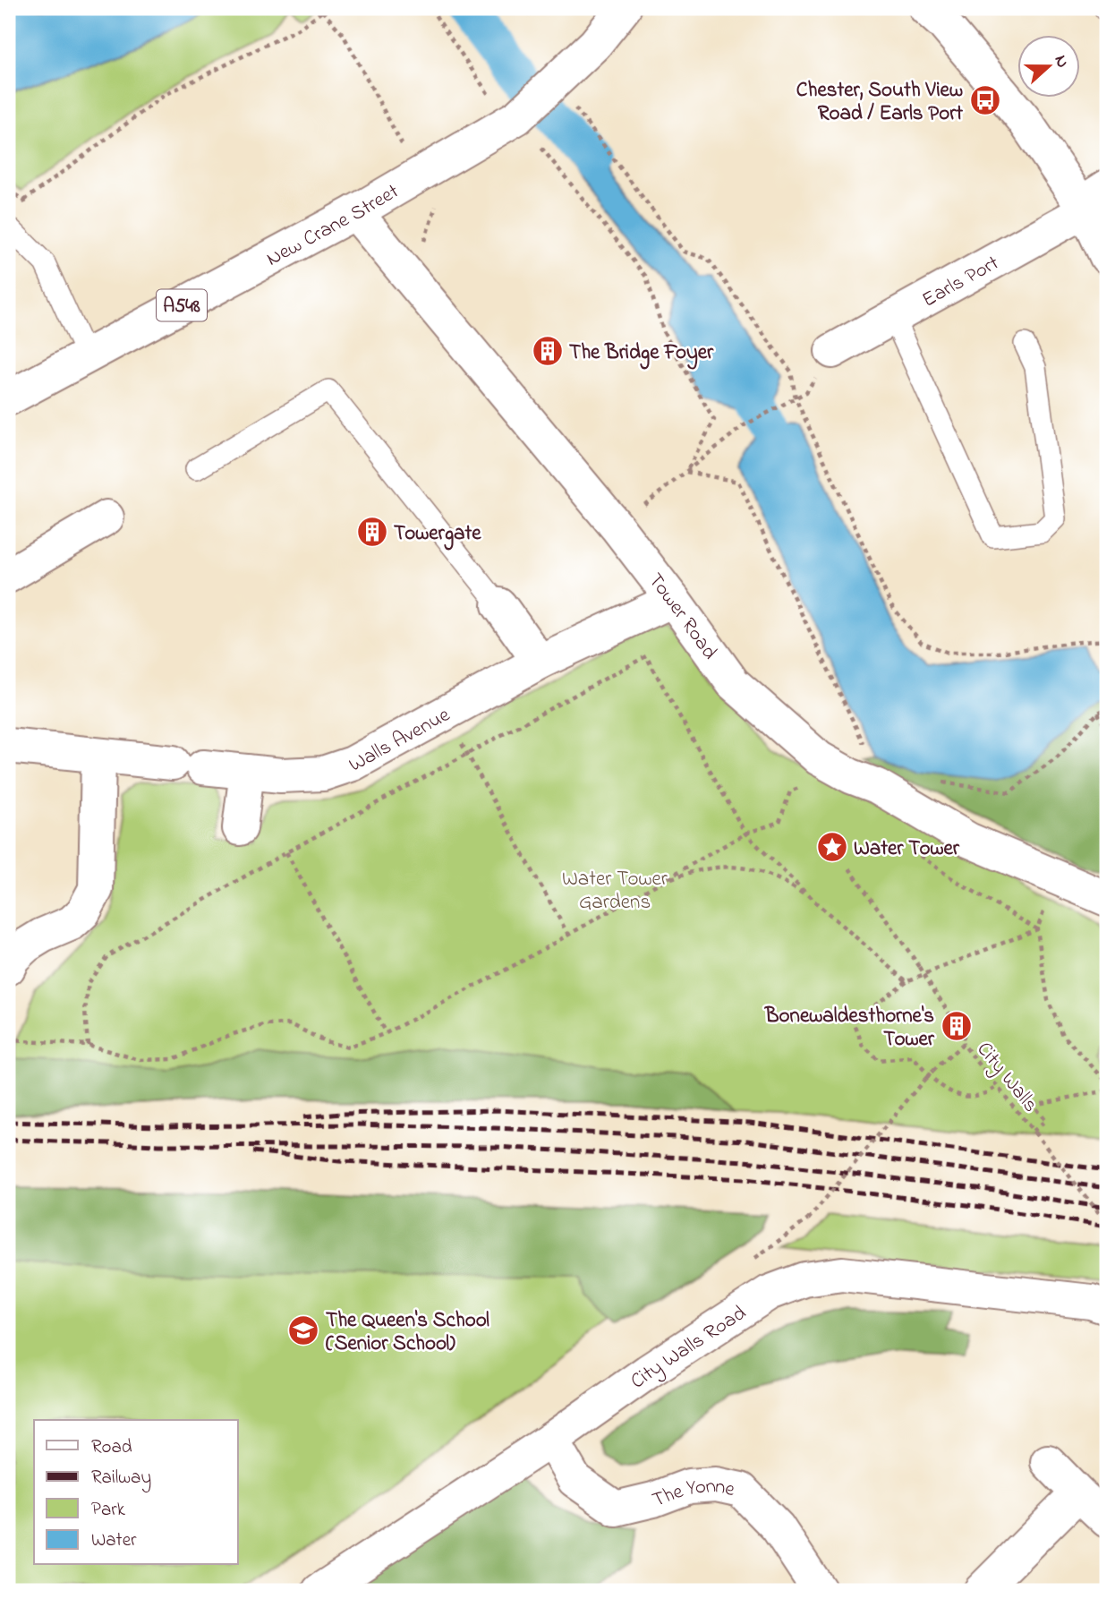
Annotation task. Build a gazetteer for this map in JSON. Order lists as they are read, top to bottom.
{
  "streets": {
    "street": [
      "New Crane Street",
      "Earls Port",
      "A548",
      "Tower Road",
      "Walls Avenue",
      "City Walls Road",
      "The Yonne"
    ],
    "path": ["City Walls"]
  },
  "crossings": [
    ["New Crane Street", "Tower Road"],
    ["Tower Road", "Walls Avenue"],
    ["City Walls Road", "The Yonne"]
  ],
  "parks": ["Water Tower Gardens"],
  "places": {
    "bus stop": ["Chester, South View Road / Earls Port"],
    "building": ["The Bridge Foyer", "Towergate", "Bonewaldesthorne's Tower"],
    "place": ["Water Tower"],
    "school or university": ["The Queen's School (Senior School)"]
  },
  "legend": [
    "Road",
    "Railway",
    "Park",
    "Water"
  ],
  "north": "right"
}
